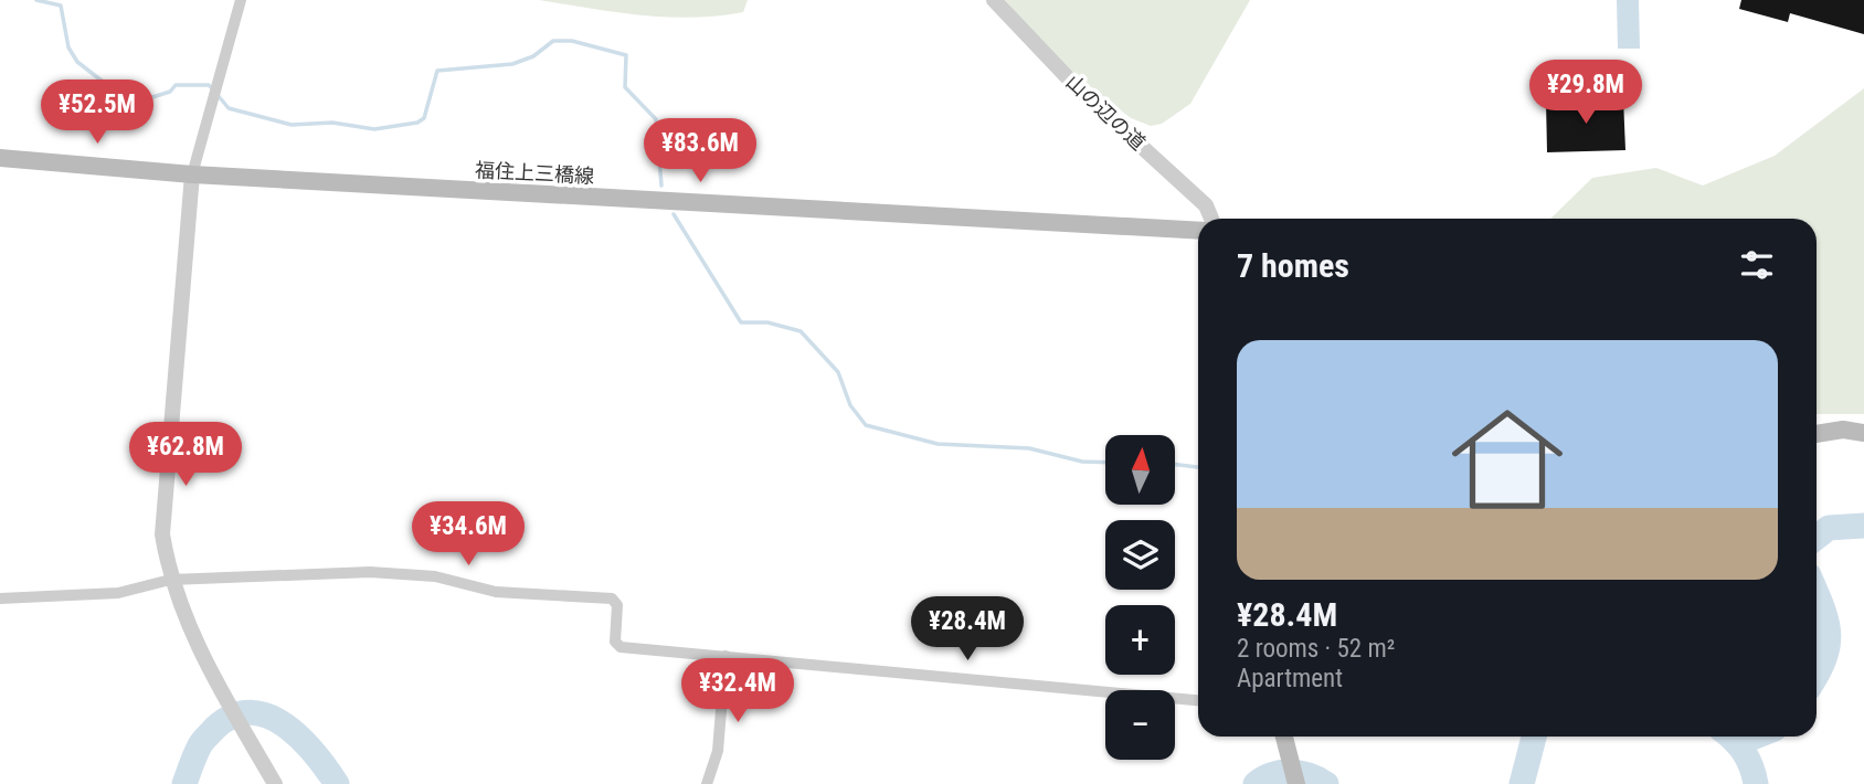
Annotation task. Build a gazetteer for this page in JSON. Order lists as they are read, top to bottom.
{
  "streets": {
    "main road": ["福住上三橋線"],
    "street": ["山の辺の道"]
  },
  "north": "top",
  "page": {
    "price": [
      "¥29.8M",
      "¥52.5M",
      "¥83.6M",
      "¥62.8M",
      "¥34.6M",
      "¥28.4M",
      "¥32.4M"
    ],
    "heading": "7 homes",
    "list": [
      {
        "name": "¥28.4M",
        "note": "2 rooms · 52 m² · Apartment"
      }
    ],
    "map_buttons": ["+", "−"]
  }
}
